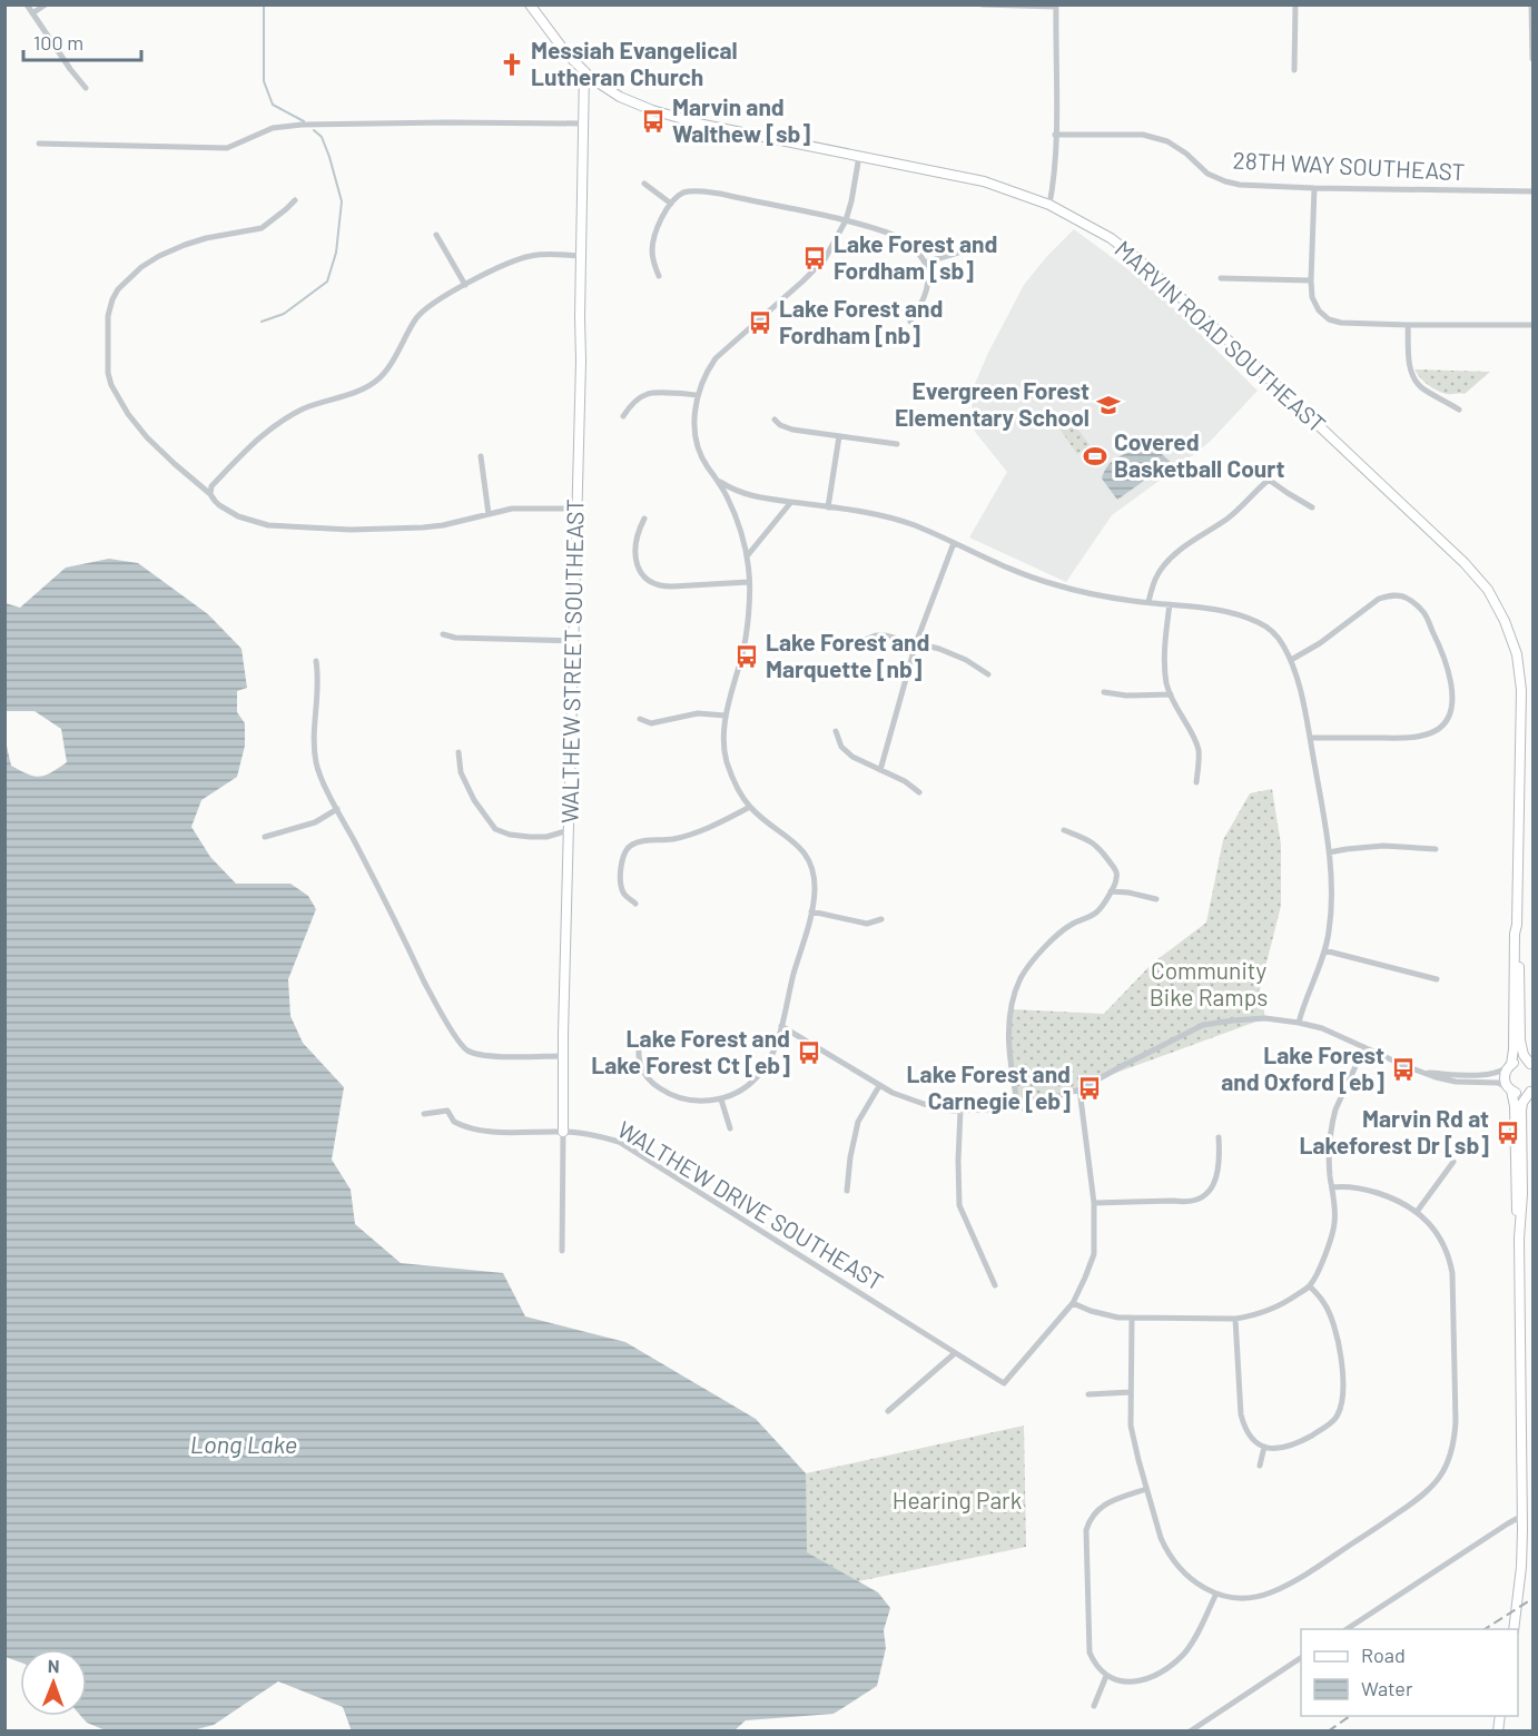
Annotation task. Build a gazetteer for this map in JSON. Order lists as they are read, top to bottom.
{
  "streets": {
    "street": [
      "28TH WAY SOUTHEAST",
      "MARVIN ROAD SOUTHEAST",
      "WALTHEW STREET SOUTHEAST",
      "WALTHEW DRIVE SOUTHEAST"
    ]
  },
  "crossings": [
    ["MARVIN ROAD SOUTHEAST", "WALTHEW STREET SOUTHEAST"],
    ["WALTHEW STREET SOUTHEAST", "WALTHEW DRIVE SOUTHEAST"]
  ],
  "water": ["Long Lake"],
  "parks": ["Community Bike Ramps", "Hearing Park"],
  "places": {
    "church": ["Messiah Evangelical Lutheran Church"],
    "bus stop": [
      "Marvin and Walthew [sb]",
      "Lake Forest and Fordham [sb]",
      "Lake Forest and Fordham [nb]",
      "Lake Forest and Marquette [nb]",
      "Lake Forest and Lake Forest Ct [eb]",
      "Lake Forest and Oxford [eb]",
      "Lake Forest and Carnegie [eb]",
      "Marvin Rd at Lakeforest Dr [sb]"
    ],
    "school or university": ["Evergreen Forest Elementary School"],
    "sports": ["Covered Basketball Court"]
  },
  "legend": ["Road", "Water"],
  "scale_bar": "100 m",
  "north": "top"
}
